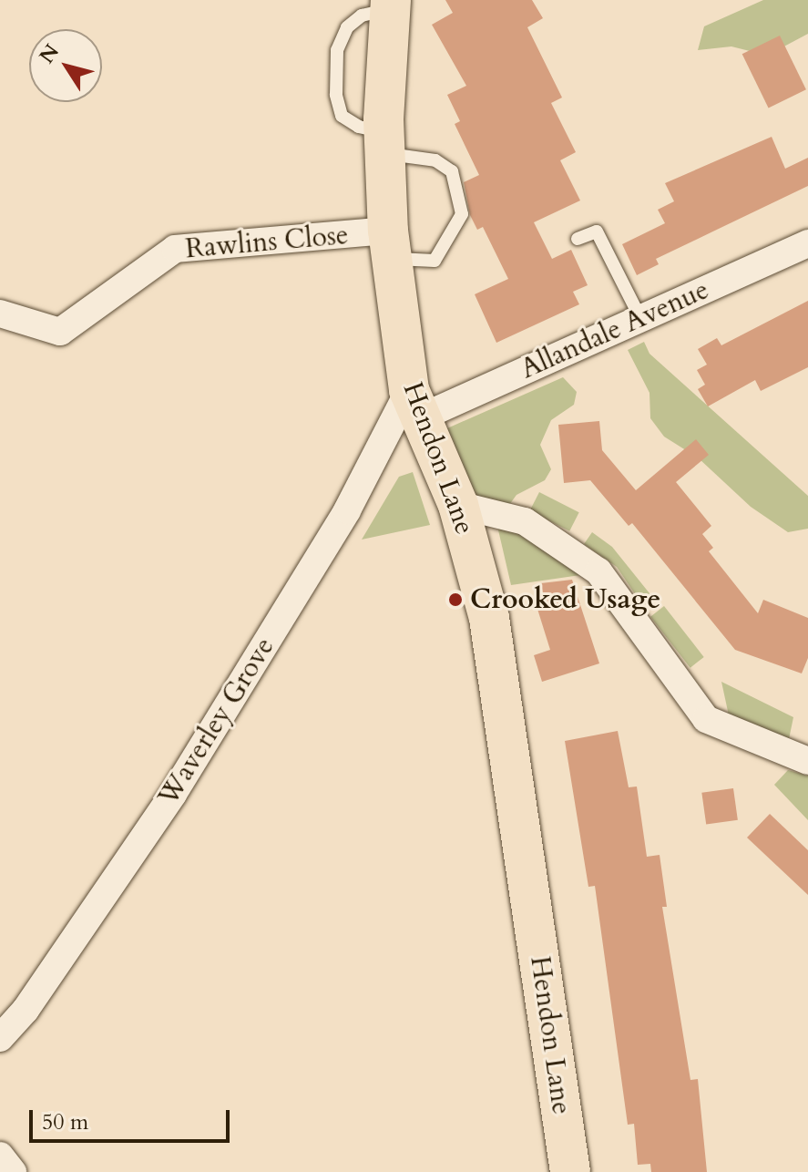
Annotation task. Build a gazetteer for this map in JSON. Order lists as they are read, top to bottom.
{
  "streets": {
    "main road": ["Hendon Lane"],
    "street": ["Rawlins Close", "Allandale Avenue", "Waverley Grove"]
  },
  "crossings": [
    ["Rawlins Close", "Hendon Lane"],
    ["Allandale Avenue", "Hendon Lane"],
    ["Allandale Avenue", "Waverley Grove"],
    ["Hendon Lane", "Waverley Grove"]
  ],
  "places": ["Crooked Usage"],
  "scale_bar": "50 m",
  "north": "top left"
}
